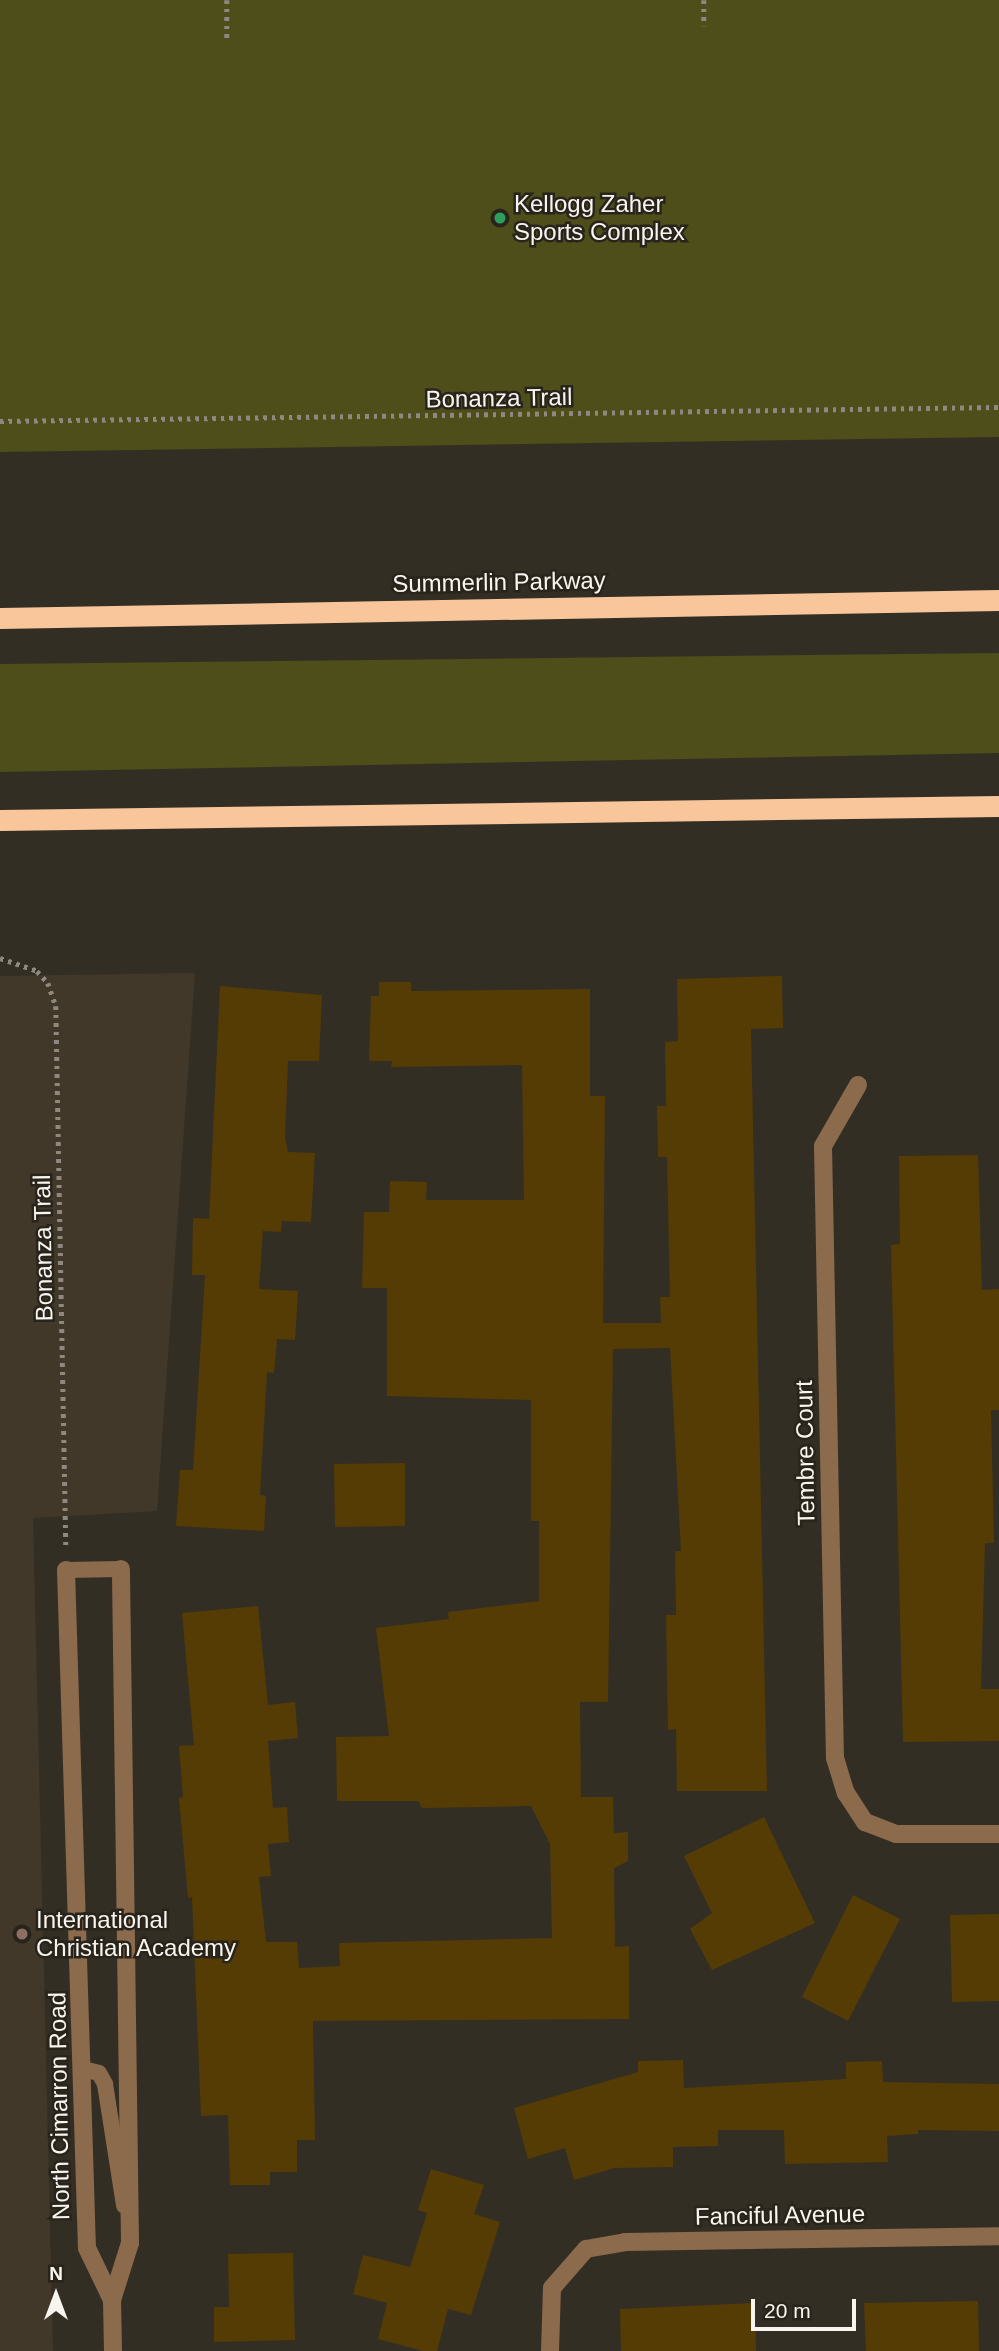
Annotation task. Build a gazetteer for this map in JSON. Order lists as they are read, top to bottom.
{
  "streets": {
    "highway": ["Summerlin Parkway"],
    "street": ["Tembre Court", "North Cimarron Road", "Fanciful Avenue"],
    "path": ["Bonanza Trail"]
  },
  "crossings": [
    ["Bonanza Trail", "North Cimarron Road"]
  ],
  "places": ["Kellogg Zaher Sports Complex", "International Christian Academy"],
  "scale_bar": "20 m",
  "north": "top"
}
